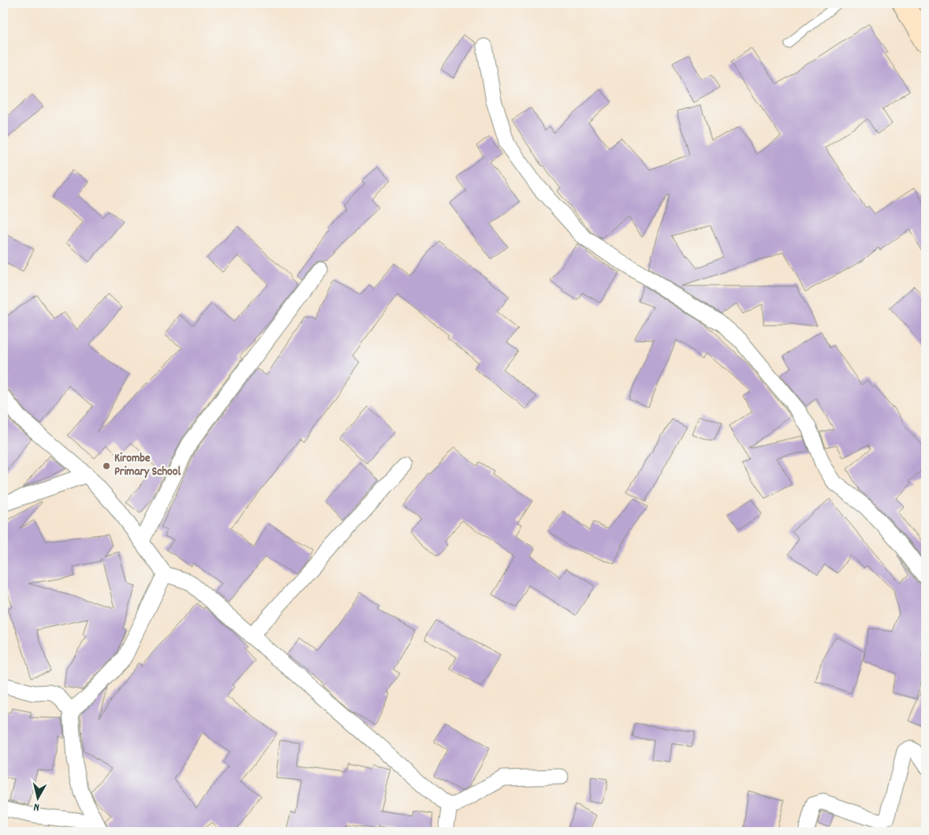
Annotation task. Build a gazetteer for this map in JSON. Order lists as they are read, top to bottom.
{
  "places": ["Kirombe Primary School"],
  "north": "bottom"
}
